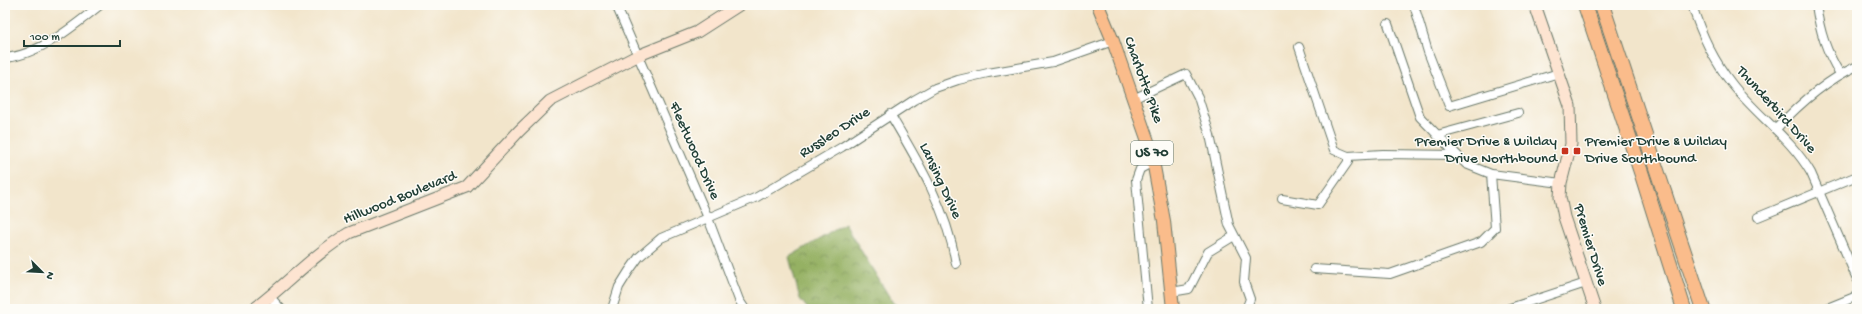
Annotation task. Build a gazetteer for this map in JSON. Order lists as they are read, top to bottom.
{
  "streets": {
    "main road": ["Charlotte Pike", "US 70"],
    "street": [
      "Thunderbird Drive",
      "Russleo Drive",
      "Fleetwood Drive",
      "Lansing Drive",
      "Hillwood Boulevard",
      "Premier Drive"
    ]
  },
  "crossings": [
    ["Charlotte Pike", "Russleo Drive"],
    ["Russleo Drive", "Fleetwood Drive"],
    ["Russleo Drive", "Lansing Drive"],
    ["Fleetwood Drive", "Hillwood Boulevard"]
  ],
  "places": {
    "transit": ["Premier Drive & Wilclay Drive Northbound", "Premier Drive & Wilclay Drive Southbound"]
  },
  "scale_bar": "100 m",
  "north": "bottom right"
}
